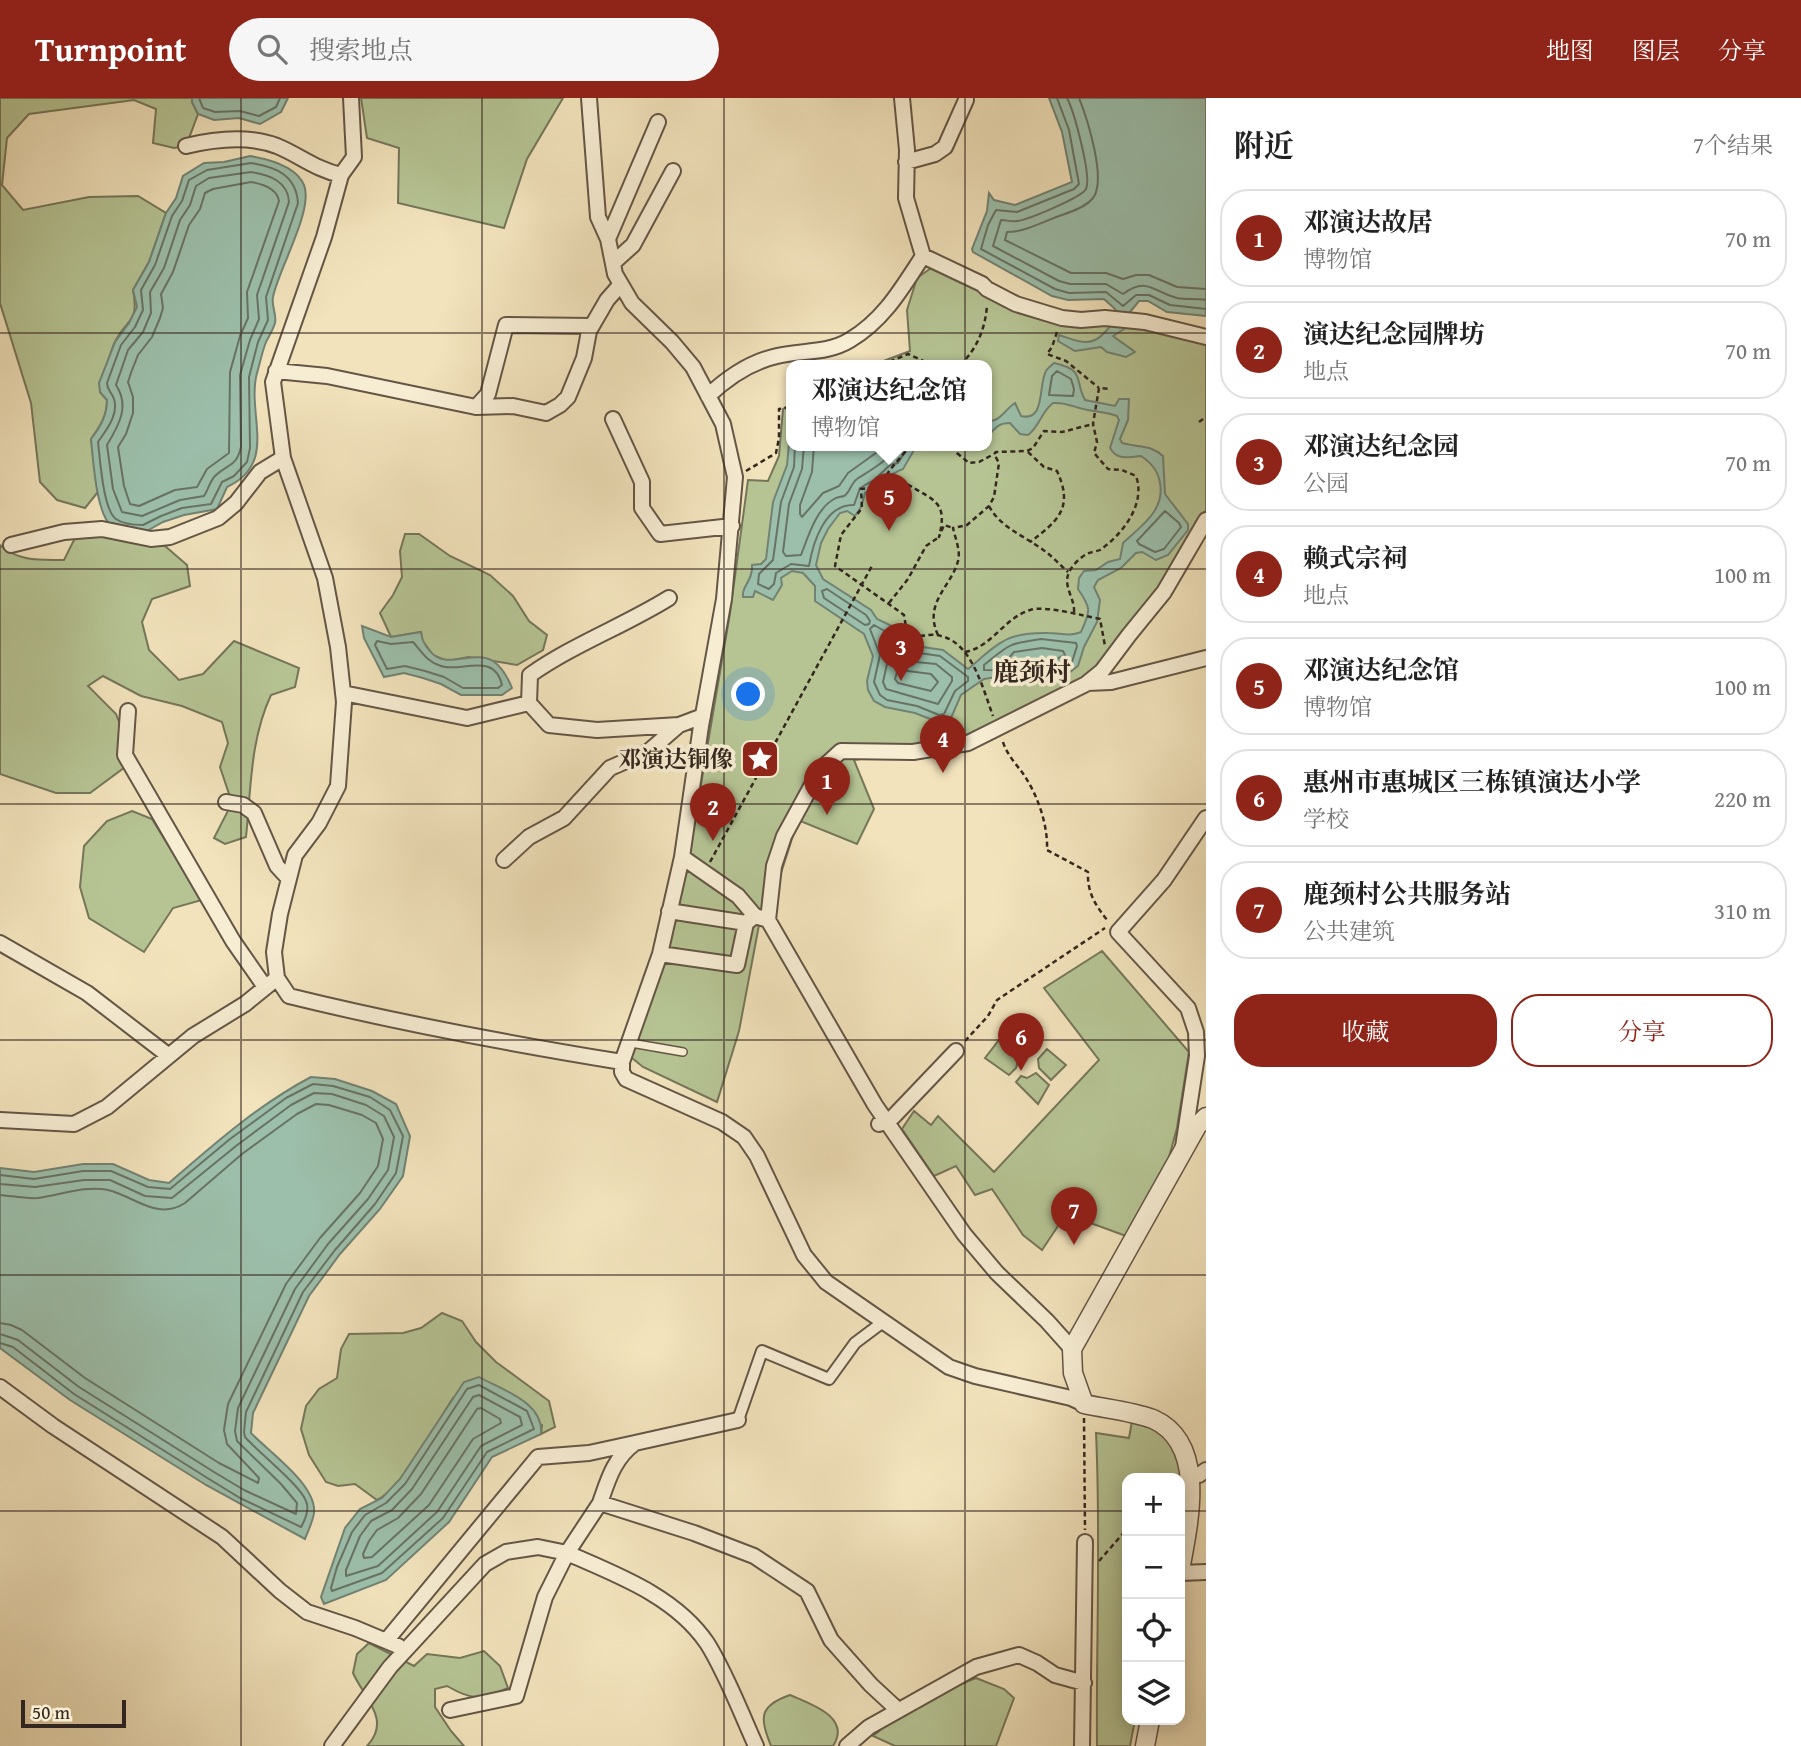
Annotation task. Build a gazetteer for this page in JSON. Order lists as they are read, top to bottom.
{
  "districts": ["鹿颈村"],
  "places": {
    "place": ["邓演达铜像"]
  },
  "scale_bar": "50 m",
  "page": {
    "header": "Turnpoint",
    "search": "搜索地点",
    "nav": ["地图", "图层", "分享"],
    "heading": ["附近", "7个结果"],
    "list": [
      {
        "mark": "1",
        "name": "邓演达故居",
        "note": "博物馆",
        "value": "70 m"
      },
      {
        "mark": "2",
        "name": "演达纪念园牌坊",
        "note": "地点",
        "value": "70 m"
      },
      {
        "mark": "3",
        "name": "邓演达纪念园",
        "note": "公园",
        "value": "70 m"
      },
      {
        "mark": "4",
        "name": "赖式宗祠",
        "note": "地点",
        "value": "100 m"
      },
      {
        "mark": "5",
        "name": "邓演达纪念馆",
        "note": "博物馆",
        "value": "100 m"
      },
      {
        "mark": "6",
        "name": "惠州市惠城区三栋镇演达小学",
        "note": "学校",
        "value": "220 m"
      },
      {
        "mark": "7",
        "name": "鹿颈村公共服务站",
        "note": "公共建筑",
        "value": "310 m"
      }
    ],
    "popup": ["邓演达纪念馆", "博物馆"],
    "pins": [
      "5",
      "3",
      "4",
      "1",
      "2",
      "6",
      "7"
    ],
    "buttons": ["收藏", "分享"],
    "map_buttons": ["+", "−"],
    "scale": "50 m"
  }
}
